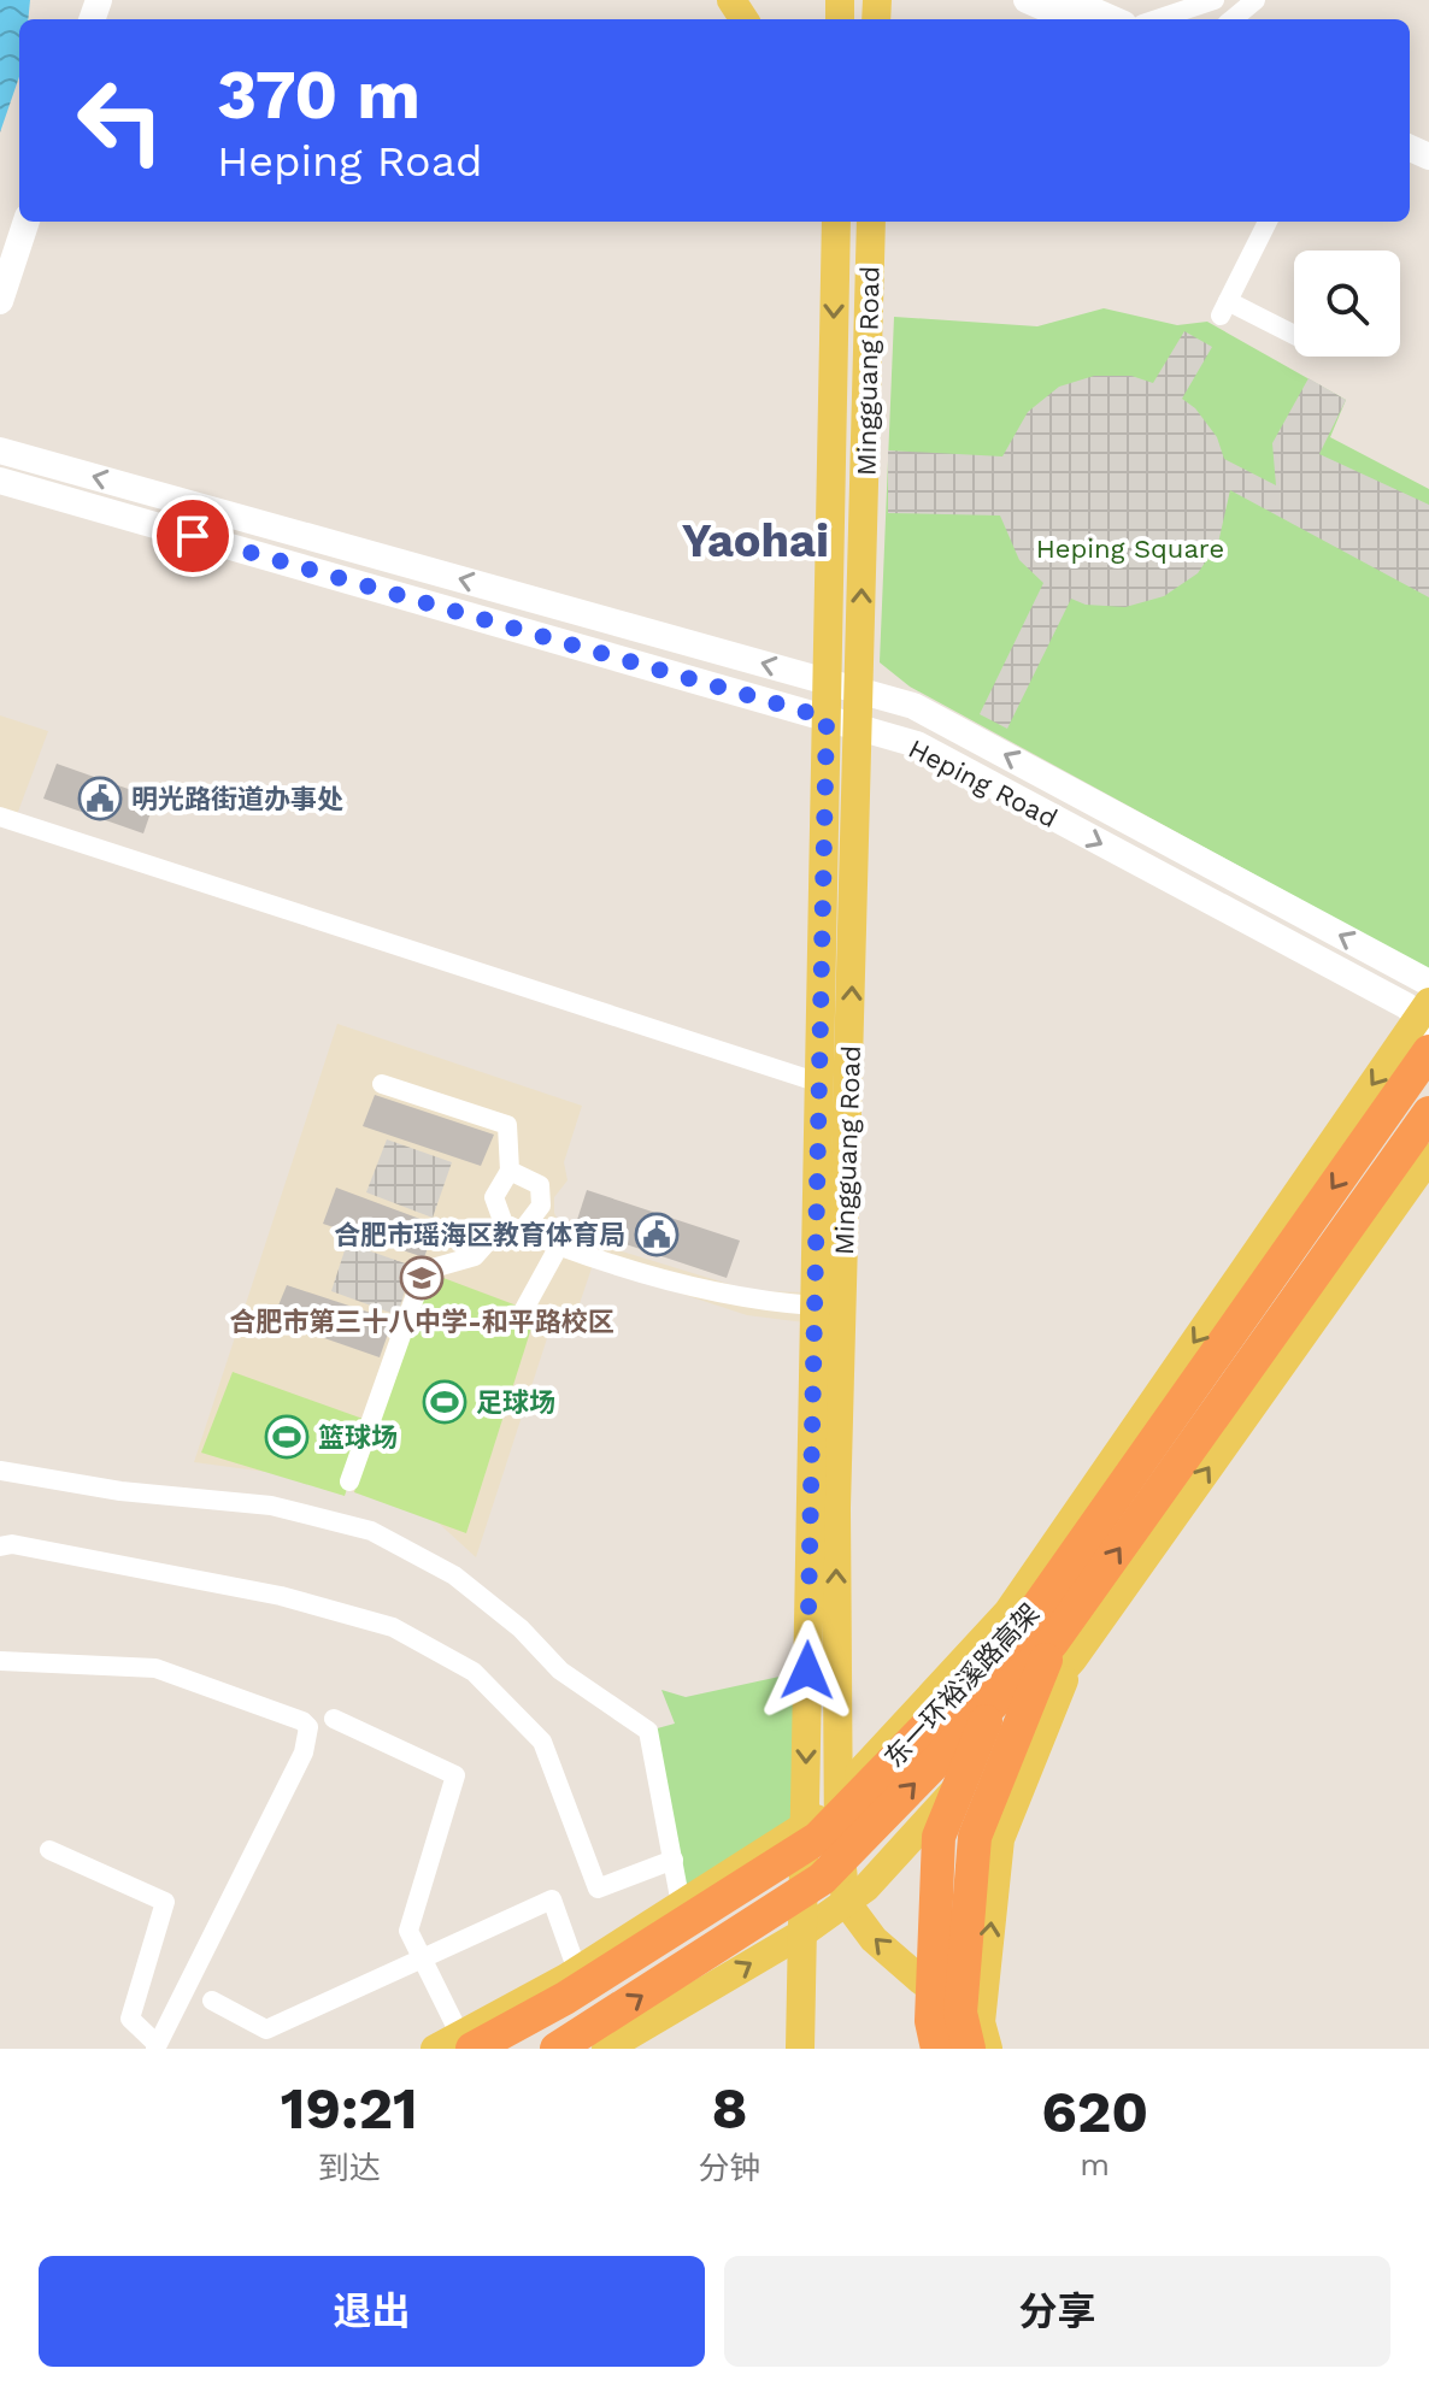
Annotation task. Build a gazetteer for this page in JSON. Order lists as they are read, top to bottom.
{
  "streets": {
    "highway": ["东一环裕溪路高架"],
    "main road": ["Mingguang Road", "Heping Road"]
  },
  "crossings": [
    ["Mingguang Road", "Heping Road"]
  ],
  "districts": ["Yaohai"],
  "parks": ["Heping Square"],
  "places": {
    "public building": ["明光路街道办事处", "合肥市瑶海区教育体育局"],
    "school or university": ["合肥市第三十八中学-和平路校区"],
    "sports": ["足球场", "篮球场"]
  },
  "page": {
    "turn": ["370 m", "Heping Road"],
    "eta": [
      "19:21",
      "到达",
      "8",
      "分钟",
      "620",
      "m"
    ],
    "buttons": ["退出", "分享"]
  }
}
